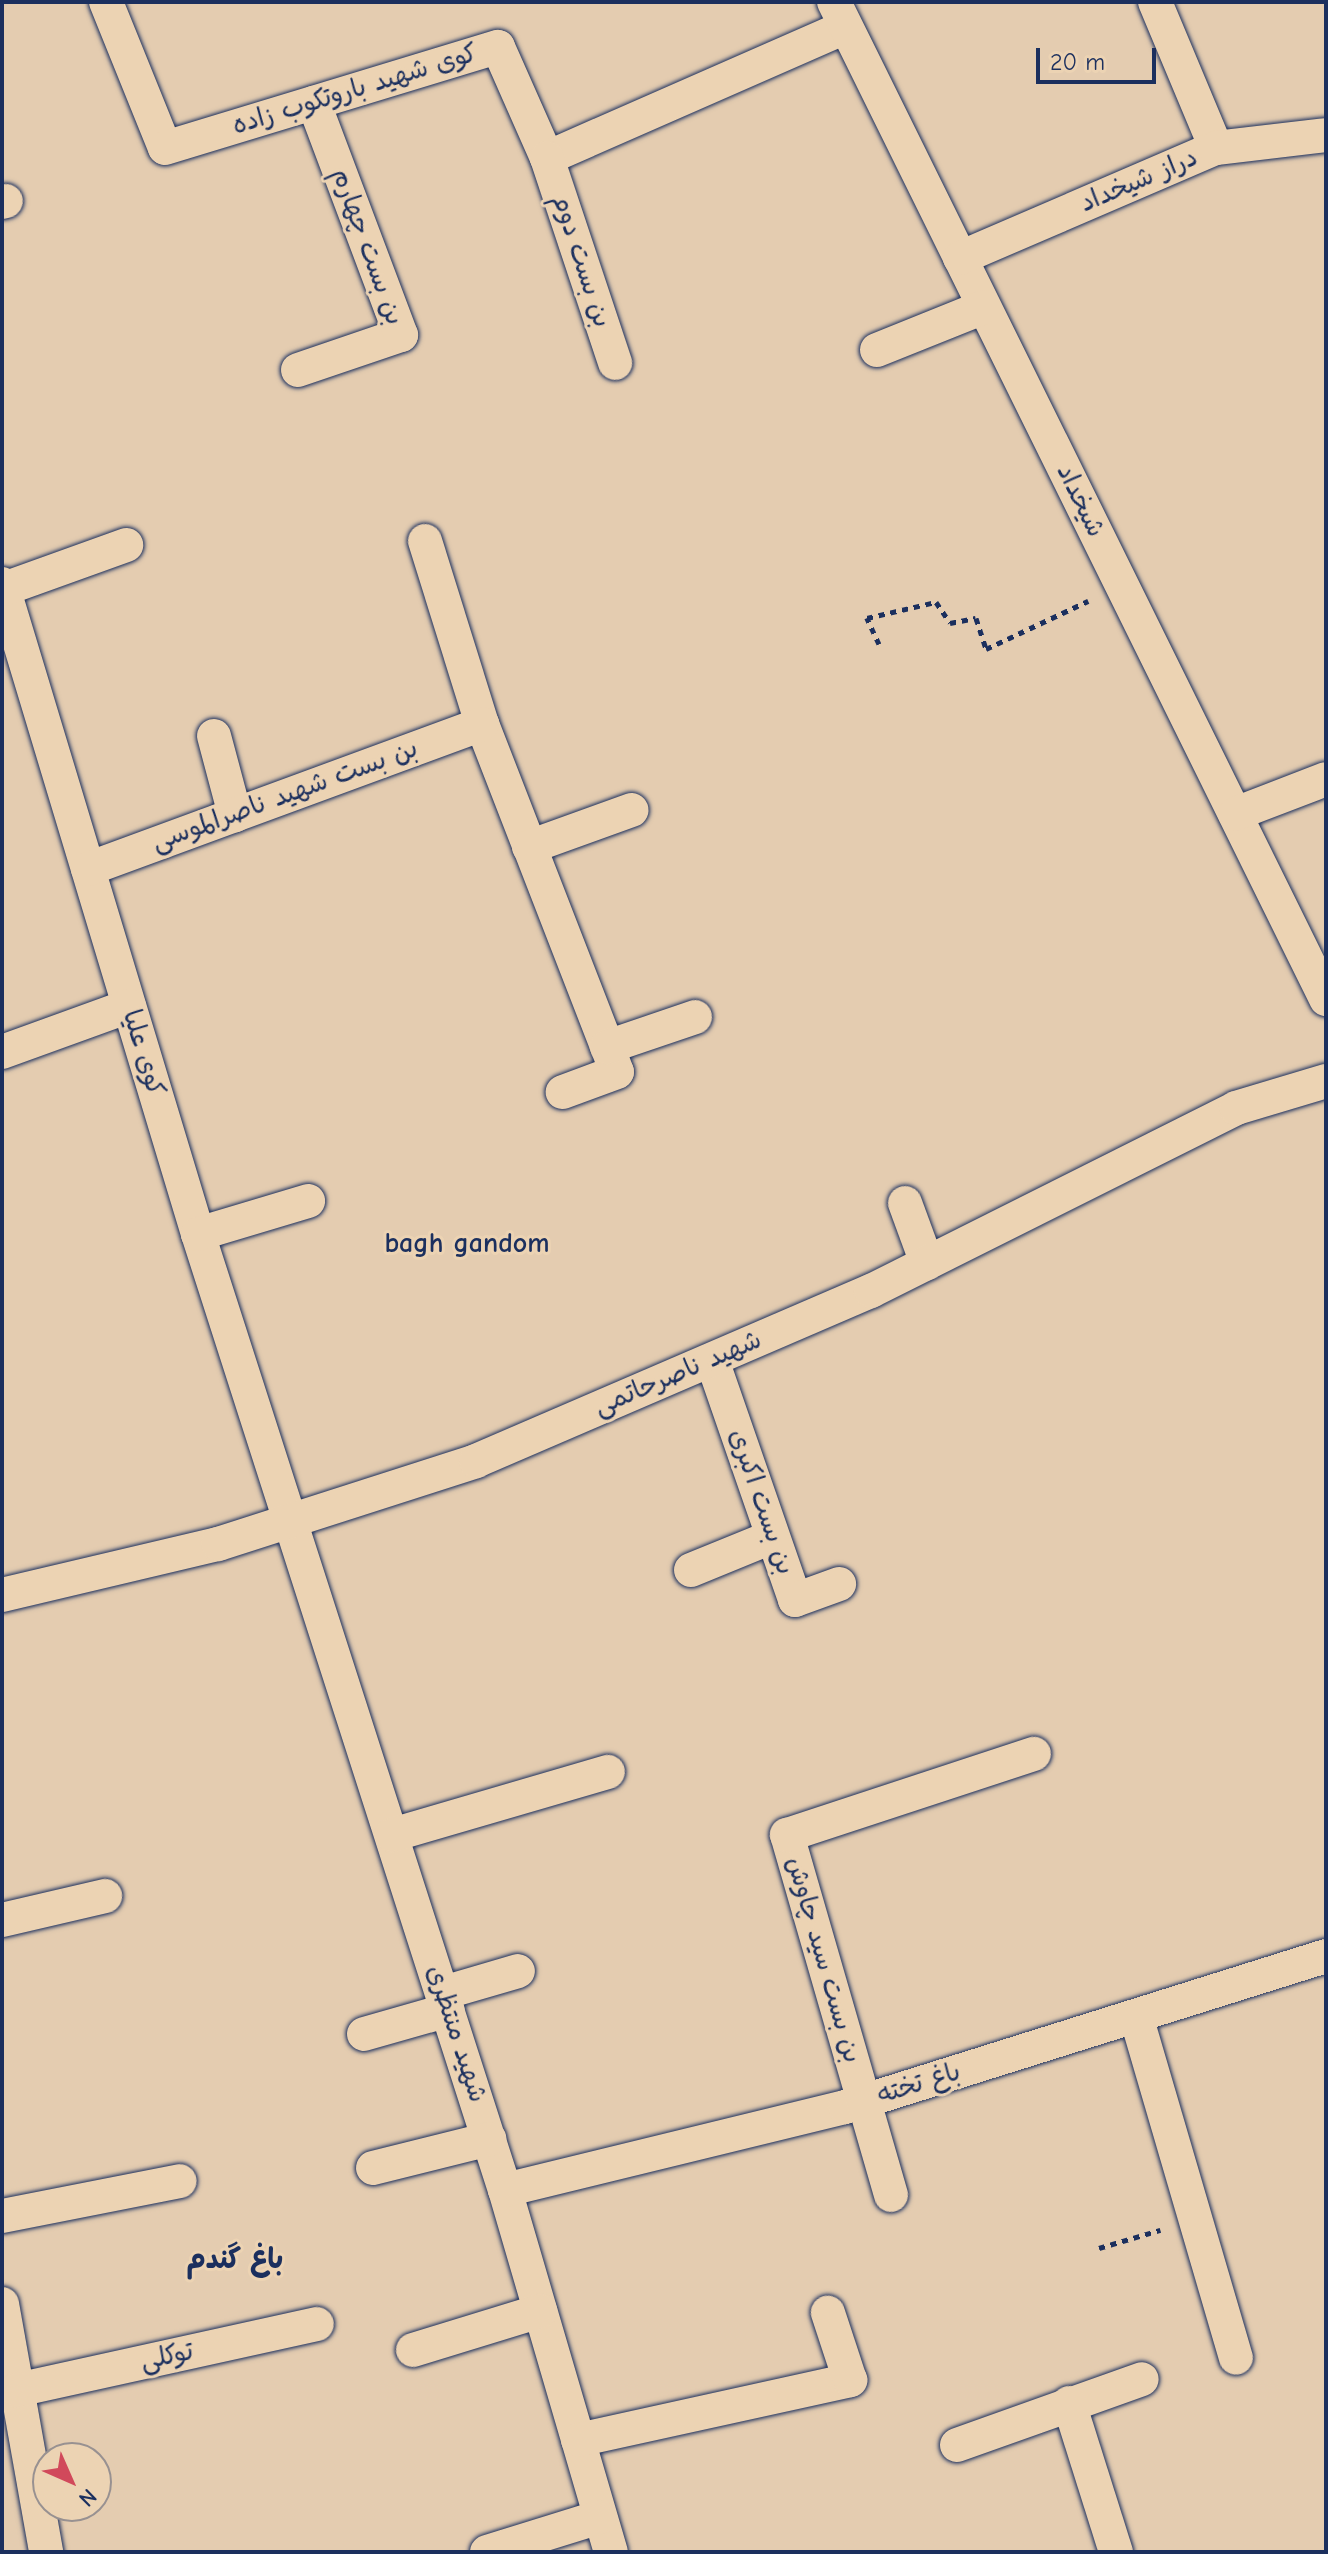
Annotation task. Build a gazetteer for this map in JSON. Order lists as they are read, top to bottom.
{
  "streets": {
    "street": [
      "کوی شهید باروتکوب زاده",
      "دراز شیخداد",
      "بن بست چهارم",
      "بن بست دوم",
      "شیخداد",
      "بن بست شهید ناصرالموسی",
      "کوی علیا",
      "شهید ناصرحاتمی",
      "بن بست اکبری",
      "بن بست سید چاوش",
      "شهید منتظری",
      "باغ تخته",
      "توکلی"
    ]
  },
  "crossings": [
    ["کوی شهید باروتکوب زاده", "بن بست چهارم"],
    ["کوی شهید باروتکوب زاده", "بن بست دوم"],
    ["دراز شیخداد", "شیخداد"],
    ["بن بست شهید ناصرالموسی", "کوی علیا"],
    ["کوی علیا", "شهید ناصرحاتمی"],
    ["کوی علیا", "شهید منتظری"],
    ["شهید ناصرحاتمی", "بن بست اکبری"],
    ["شهید ناصرحاتمی", "شهید منتظری"],
    ["بن بست سید چاوش", "باغ تخته"],
    ["شهید منتظری", "باغ تخته"]
  ],
  "districts": ["bagh gandom", "باغ گندم"],
  "scale_bar": "20 m",
  "north": "bottom right"
}
